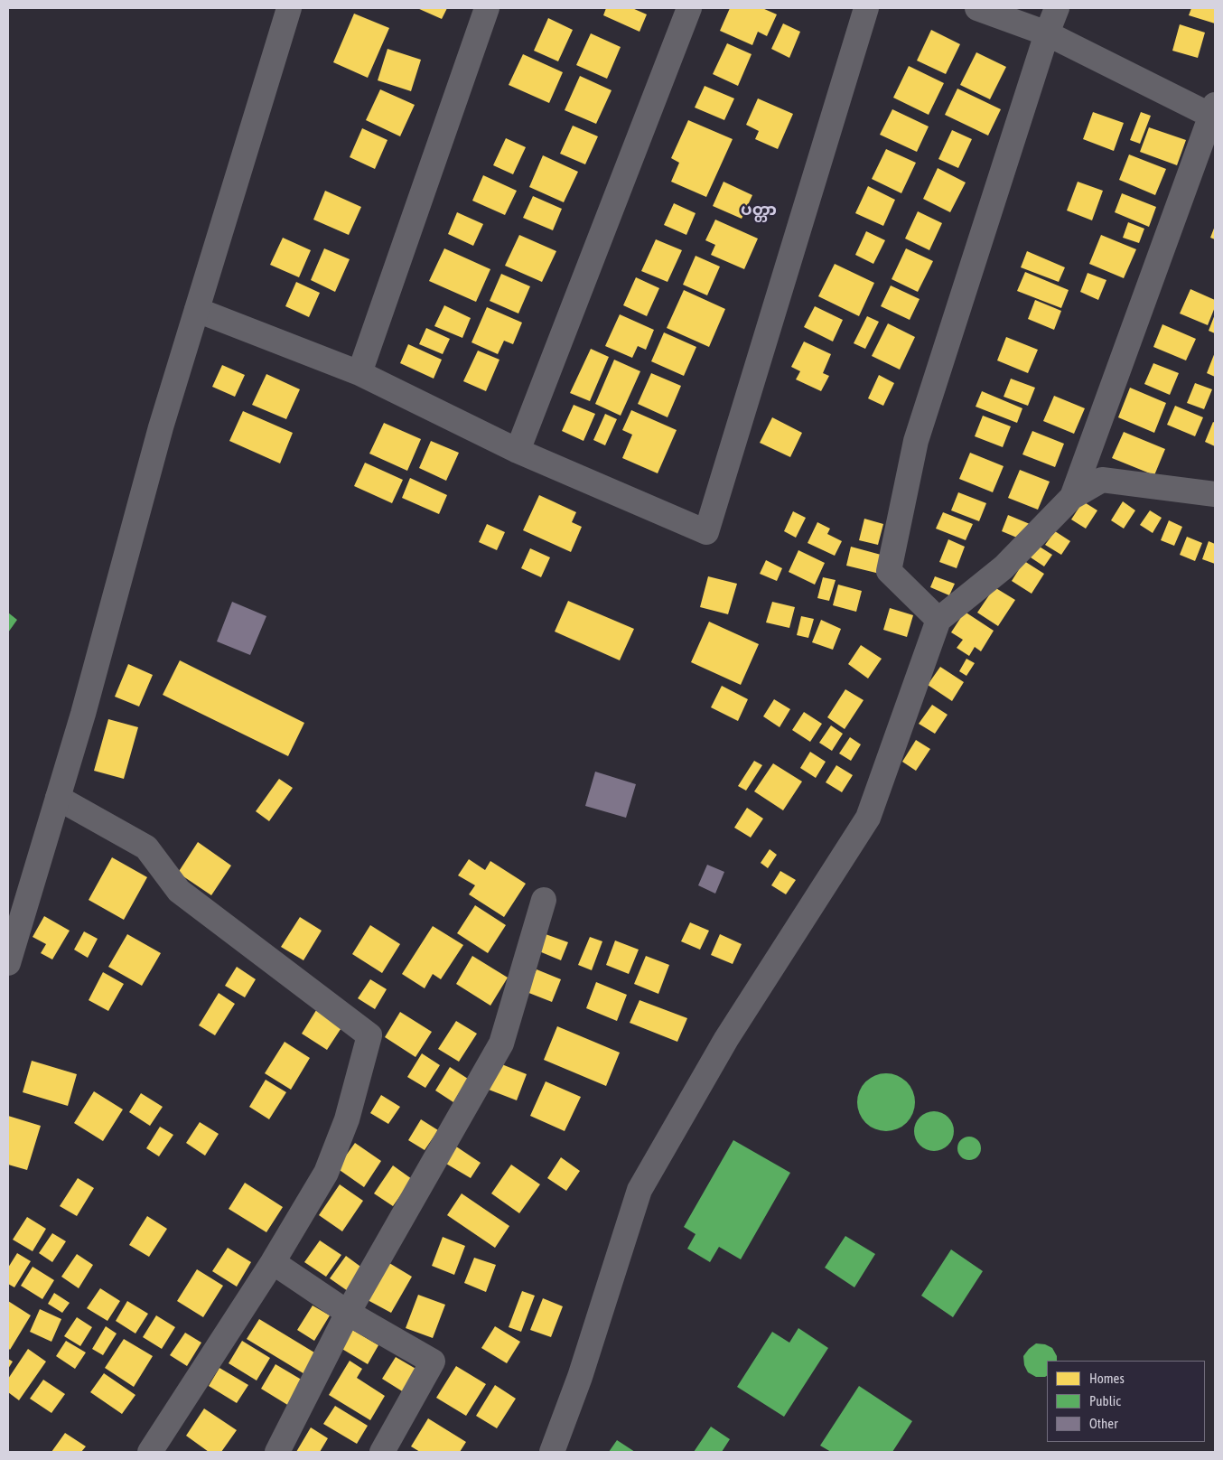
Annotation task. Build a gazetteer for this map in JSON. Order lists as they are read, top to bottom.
{
  "districts": ["ပတ္တာ"],
  "legend": ["Homes", "Public", "Other"]
}
